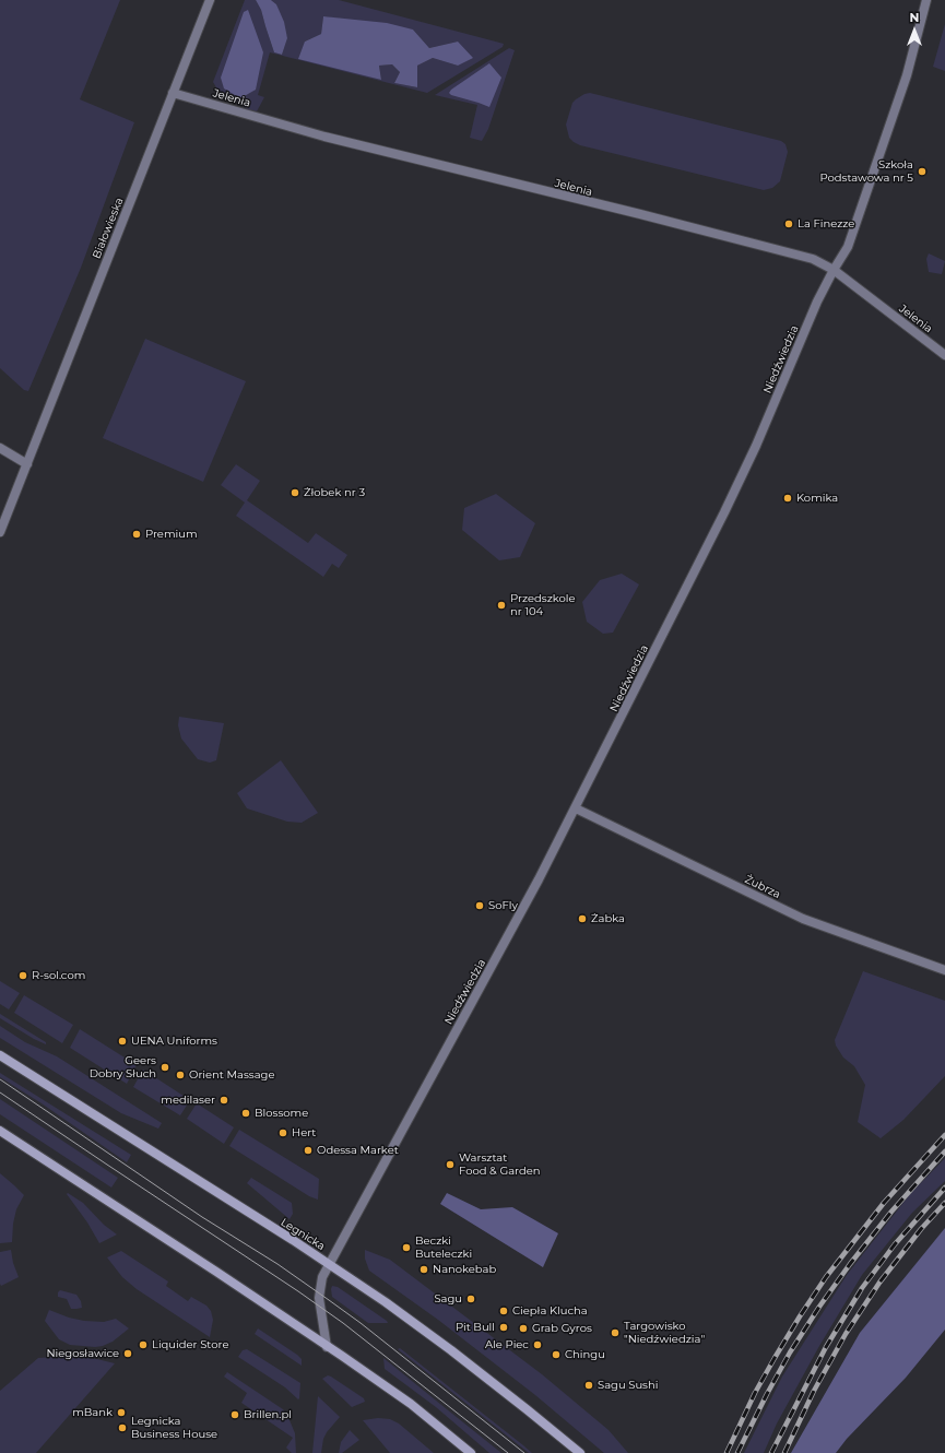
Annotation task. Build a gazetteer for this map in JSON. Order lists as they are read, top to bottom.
{
  "streets": {
    "main road": ["Legnicka"],
    "street": [
      "Jelenia",
      "Białowieska",
      "Niedźwiedzia",
      "Żubrza"
    ]
  },
  "crossings": [
    ["Jelenia", "Białowieska"],
    ["Jelenia", "Niedźwiedzia"],
    ["Niedźwiedzia", "Żubrza"],
    ["Niedźwiedzia", "Legnicka"]
  ],
  "places": [
    "Szkoła Podstawowa nr 5",
    "La Finezze",
    "Żłobek nr 3",
    "Komika",
    "Premium",
    "Przedszkole nr 104",
    "SoFly",
    "Żabka",
    "R-sol.com",
    "UENA Uniforms",
    "Geers Dobry Słuch",
    "Orient Massage",
    "medilaser",
    "Blossome",
    "Hert",
    "Odessa Market",
    "Warsztat Food & Garden",
    "Beczki Buteleczki",
    "Nanokebab",
    "Sagu",
    "Ciepła Klucha",
    "Pit Bull",
    "Grab Gyros",
    "Targowisko \"Niedźwiedzia\"",
    "Liquider Store",
    "Ale Piec",
    "Niegosławice",
    "Chingu",
    "Sagu Sushi",
    "mBank",
    "Brillen.pl",
    "Legnicka Business House"
  ],
  "north": "top"
}
